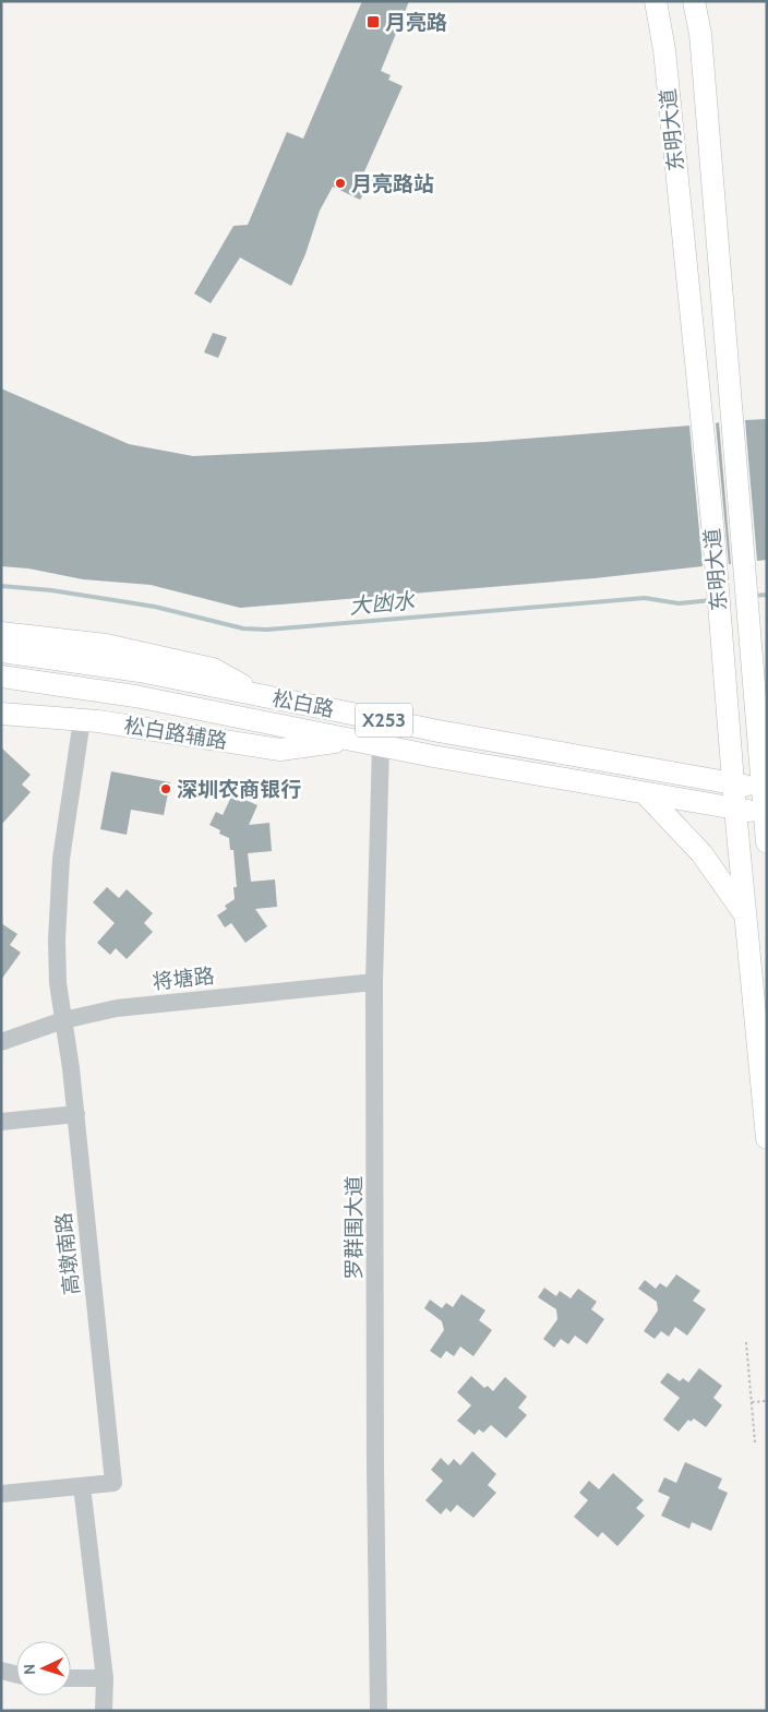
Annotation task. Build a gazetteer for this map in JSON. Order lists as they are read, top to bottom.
{
  "streets": {
    "main road": [
      "东明大道",
      "松白路",
      "X253",
      "松白路辅路"
    ],
    "street": ["将塘路", "罗群围大道", "高墩南路"]
  },
  "crossings": [
    ["东明大道", "松白路"],
    ["松白路", "松白路辅路"],
    ["松白路", "罗群围大道"],
    ["松白路辅路", "高墩南路"],
    ["将塘路", "罗群围大道"],
    ["将塘路", "高墩南路"]
  ],
  "water": ["大凼水"],
  "places": {
    "transit": ["月亮路"],
    "other": ["月亮路站", "深圳农商银行"]
  },
  "north": "left"
}
